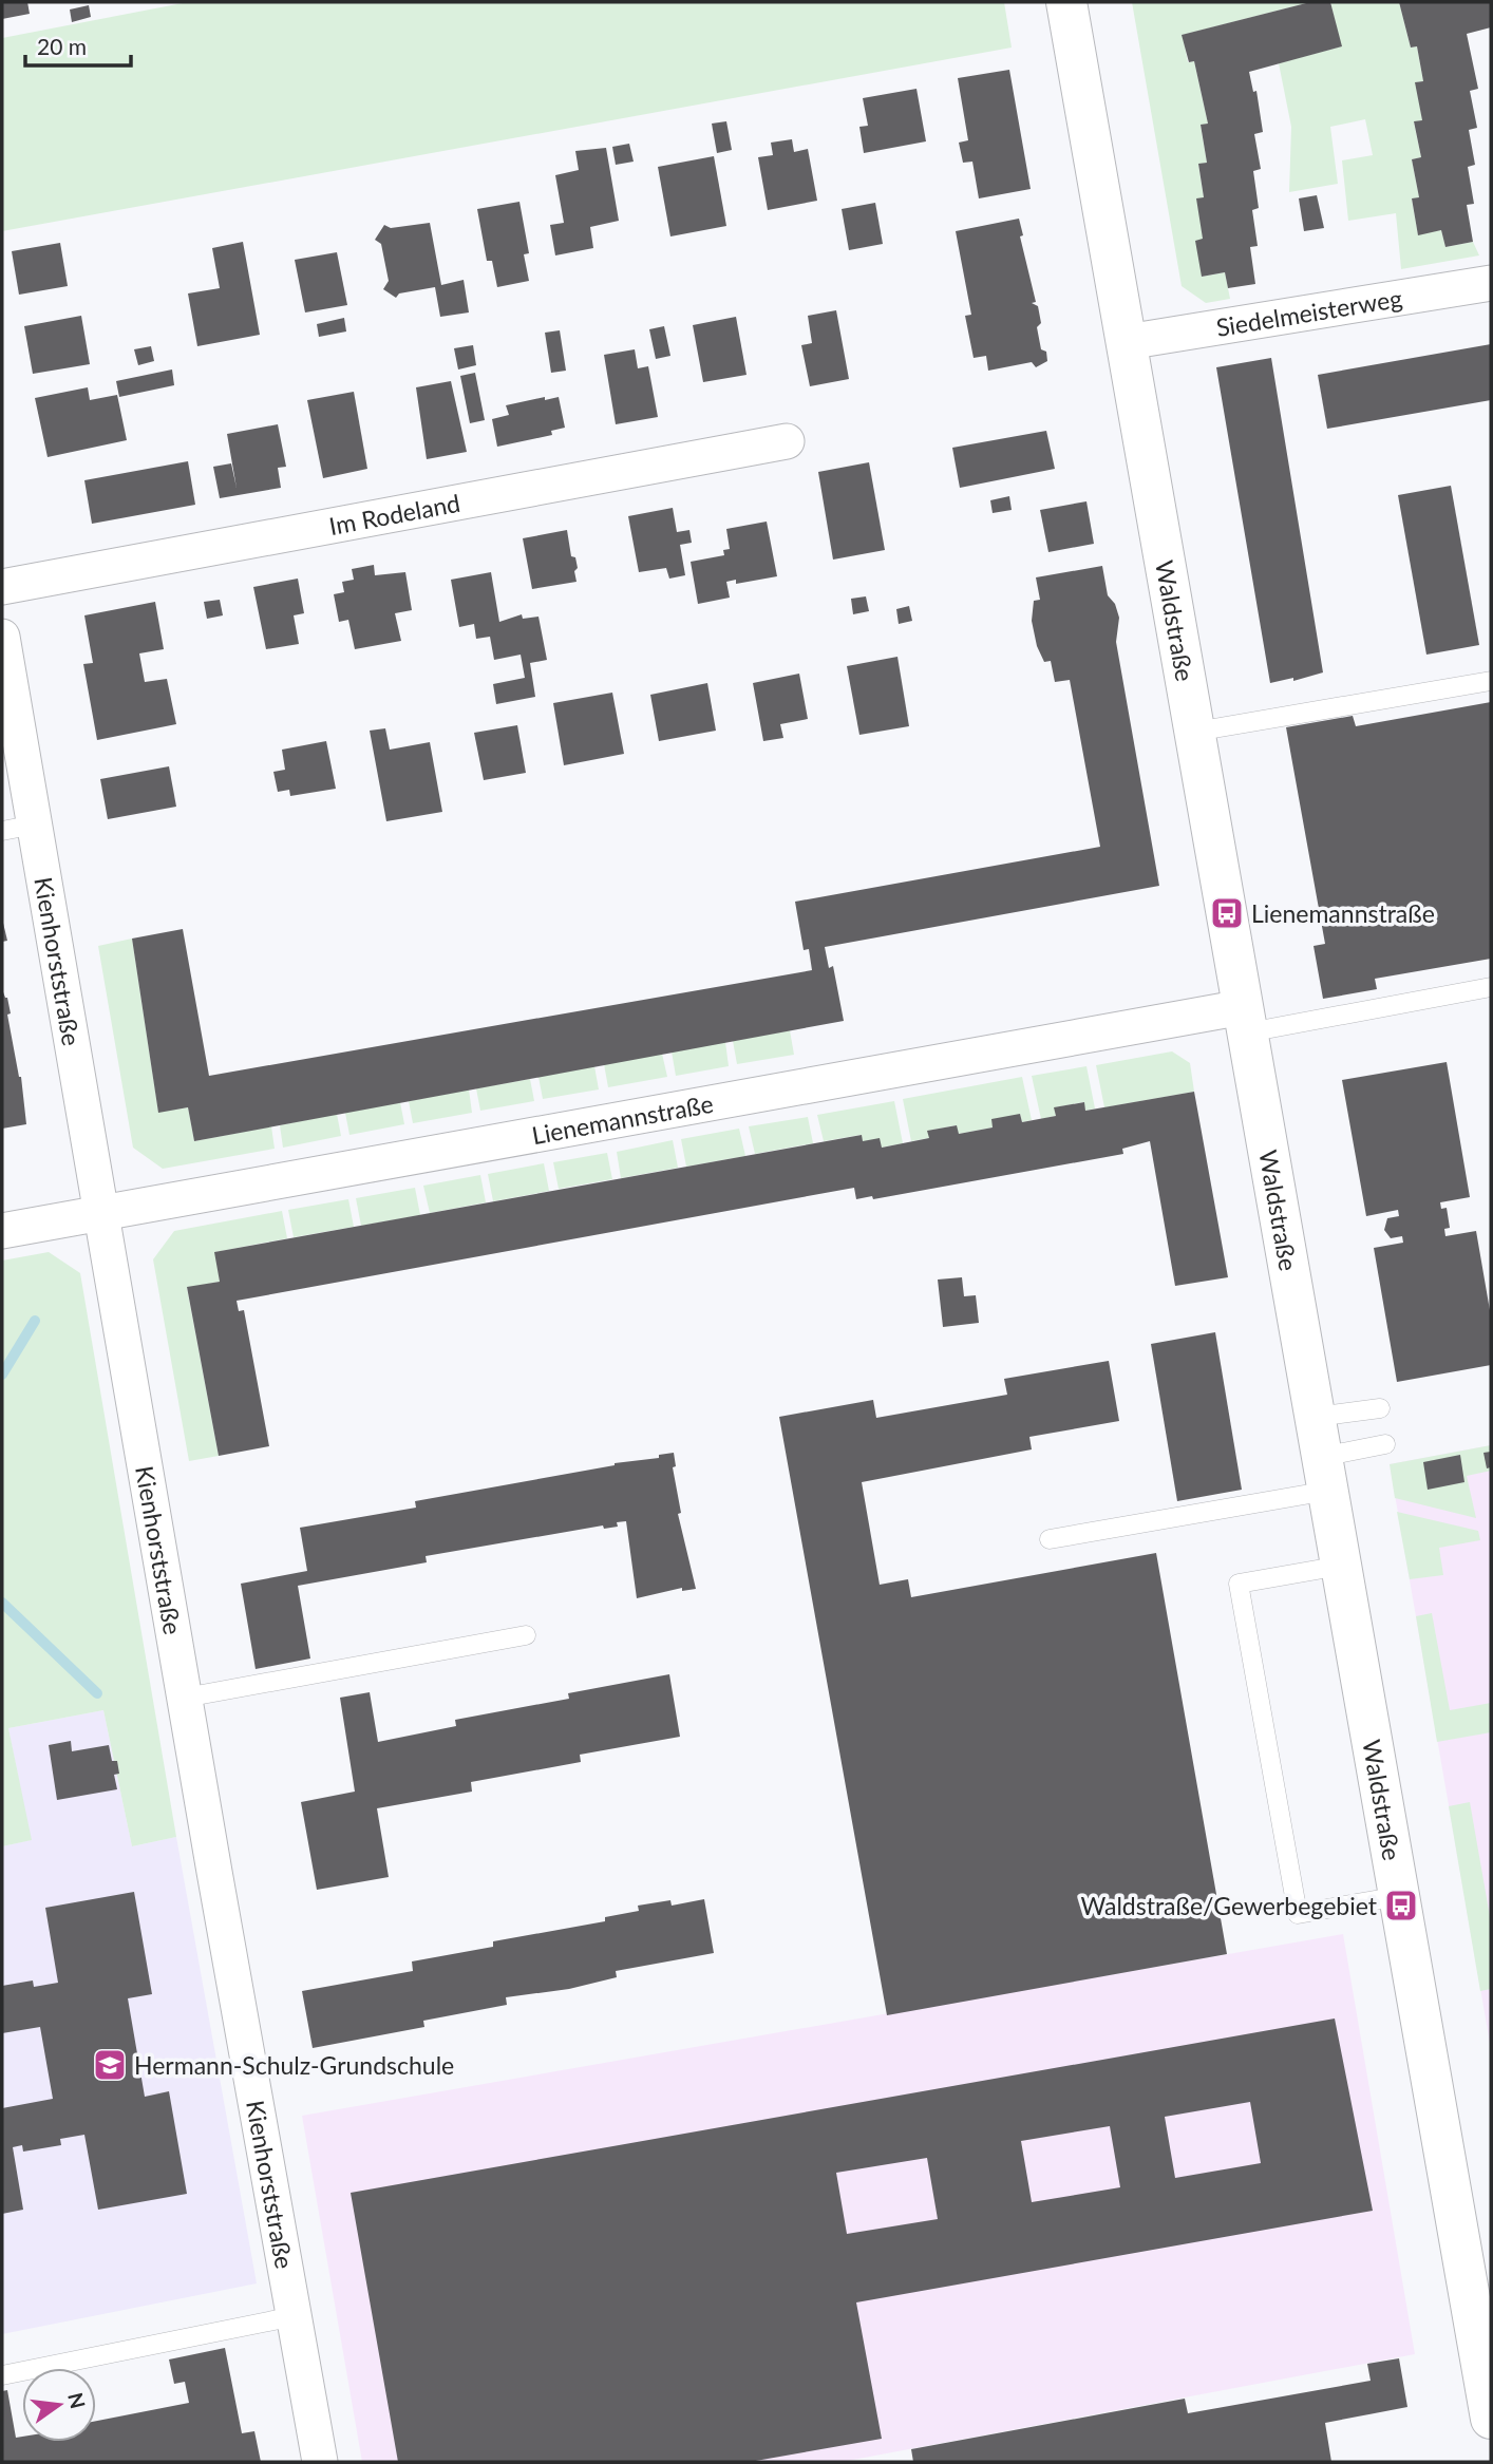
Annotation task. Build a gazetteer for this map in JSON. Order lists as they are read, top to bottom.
{
  "streets": {
    "main road": ["Waldstraße"],
    "street": [
      "Siedelmeisterweg",
      "Im Rodeland",
      "Kienhorststraße",
      "Lienemannstraße"
    ]
  },
  "crossings": [
    ["Siedelmeisterweg", "Waldstraße"],
    ["Waldstraße", "Lienemannstraße"],
    ["Kienhorststraße", "Lienemannstraße"]
  ],
  "places": {
    "bus stop": ["Lienemannstraße", "Waldstraße/Gewerbegebiet"],
    "school or university": ["Hermann-Schulz-Grundschule"]
  },
  "scale_bar": "20 m",
  "north": "right"
}
